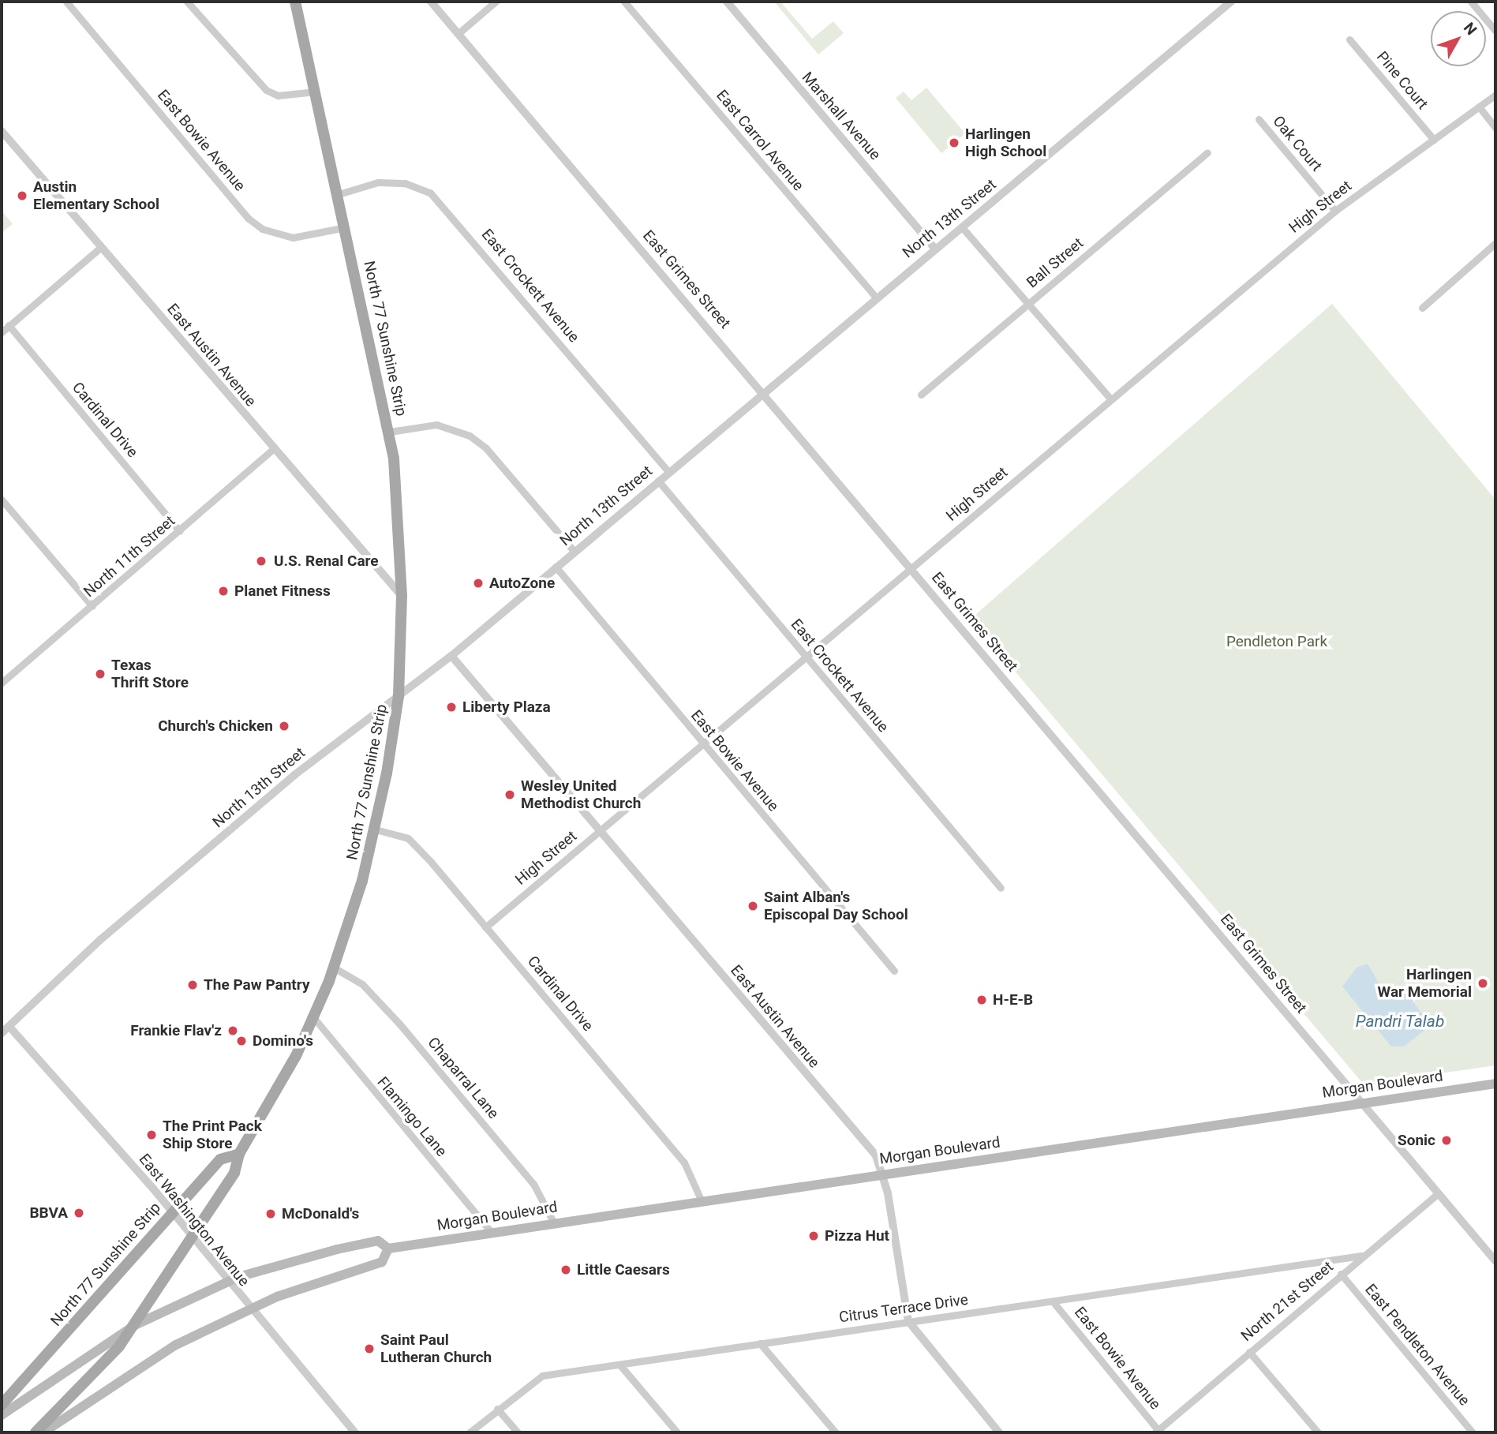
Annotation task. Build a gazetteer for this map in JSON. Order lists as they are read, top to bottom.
{
  "streets": {
    "main road": ["North 77 Sunshine Strip", "Morgan Boulevard"],
    "street": [
      "Pine Court",
      "Marshall Avenue",
      "East Bowie Avenue",
      "East Carrol Avenue",
      "Oak Court",
      "High Street",
      "North 13th Street",
      "Ball Street",
      "East Grimes Street",
      "East Crockett Avenue",
      "East Austin Avenue",
      "Cardinal Drive",
      "North 11th Street",
      "Chaparral Lane",
      "Flamingo Lane",
      "East Washington Avenue",
      "North 21st Street",
      "Citrus Terrace Drive",
      "East Pendleton Avenue"
    ]
  },
  "crossings": [
    ["Pine Court", "High Street"],
    ["Marshall Avenue", "North 13th Street"],
    ["East Bowie Avenue", "High Street"],
    ["East Bowie Avenue", "North 13th Street"],
    ["East Bowie Avenue", "North 77 Sunshine Strip"],
    ["East Bowie Avenue", "North 21st Street"],
    ["East Bowie Avenue", "Citrus Terrace Drive"],
    ["East Carrol Avenue", "North 13th Street"],
    ["Oak Court", "High Street"],
    ["High Street", "East Grimes Street"],
    ["High Street", "East Crockett Avenue"],
    ["High Street", "East Austin Avenue"],
    ["High Street", "Cardinal Drive"],
    ["North 13th Street", "East Grimes Street"],
    ["North 13th Street", "East Crockett Avenue"],
    ["North 13th Street", "North 77 Sunshine Strip"],
    ["North 13th Street", "East Austin Avenue"],
    ["North 13th Street", "East Washington Avenue"],
    ["East Grimes Street", "Morgan Boulevard"],
    ["East Grimes Street", "North 21st Street"],
    ["East Crockett Avenue", "North 77 Sunshine Strip"],
    ["North 77 Sunshine Strip", "East Austin Avenue"],
    ["North 77 Sunshine Strip", "Cardinal Drive"],
    ["North 77 Sunshine Strip", "Chaparral Lane"],
    ["North 77 Sunshine Strip", "Morgan Boulevard"],
    ["North 77 Sunshine Strip", "Flamingo Lane"],
    ["North 77 Sunshine Strip", "East Washington Avenue"],
    ["East Austin Avenue", "North 11th Street"],
    ["East Austin Avenue", "Morgan Boulevard"],
    ["East Austin Avenue", "Citrus Terrace Drive"],
    ["Cardinal Drive", "North 11th Street"],
    ["Cardinal Drive", "Morgan Boulevard"],
    ["Chaparral Lane", "Morgan Boulevard"],
    ["Morgan Boulevard", "Flamingo Lane"],
    ["Morgan Boulevard", "East Washington Avenue"],
    ["North 21st Street", "Citrus Terrace Drive"],
    ["North 21st Street", "East Pendleton Avenue"]
  ],
  "water": ["Pandri Talab"],
  "parks": ["Pendleton Park"],
  "places": [
    "Harlingen High School",
    "Austin Elementary School",
    "U.S. Renal Care",
    "AutoZone",
    "Planet Fitness",
    "Texas Thrift Store",
    "Liberty Plaza",
    "Church's Chicken",
    "Wesley United Methodist Church",
    "Saint Alban's Episcopal Day School",
    "Harlingen War Memorial",
    "The Paw Pantry",
    "H-E-B",
    "Frankie Flav'z",
    "Domino's",
    "The Print Pack Ship Store",
    "Sonic",
    "BBVA",
    "McDonald's",
    "Pizza Hut",
    "Little Caesars",
    "Saint Paul Lutheran Church"
  ],
  "north": "top right"
}
